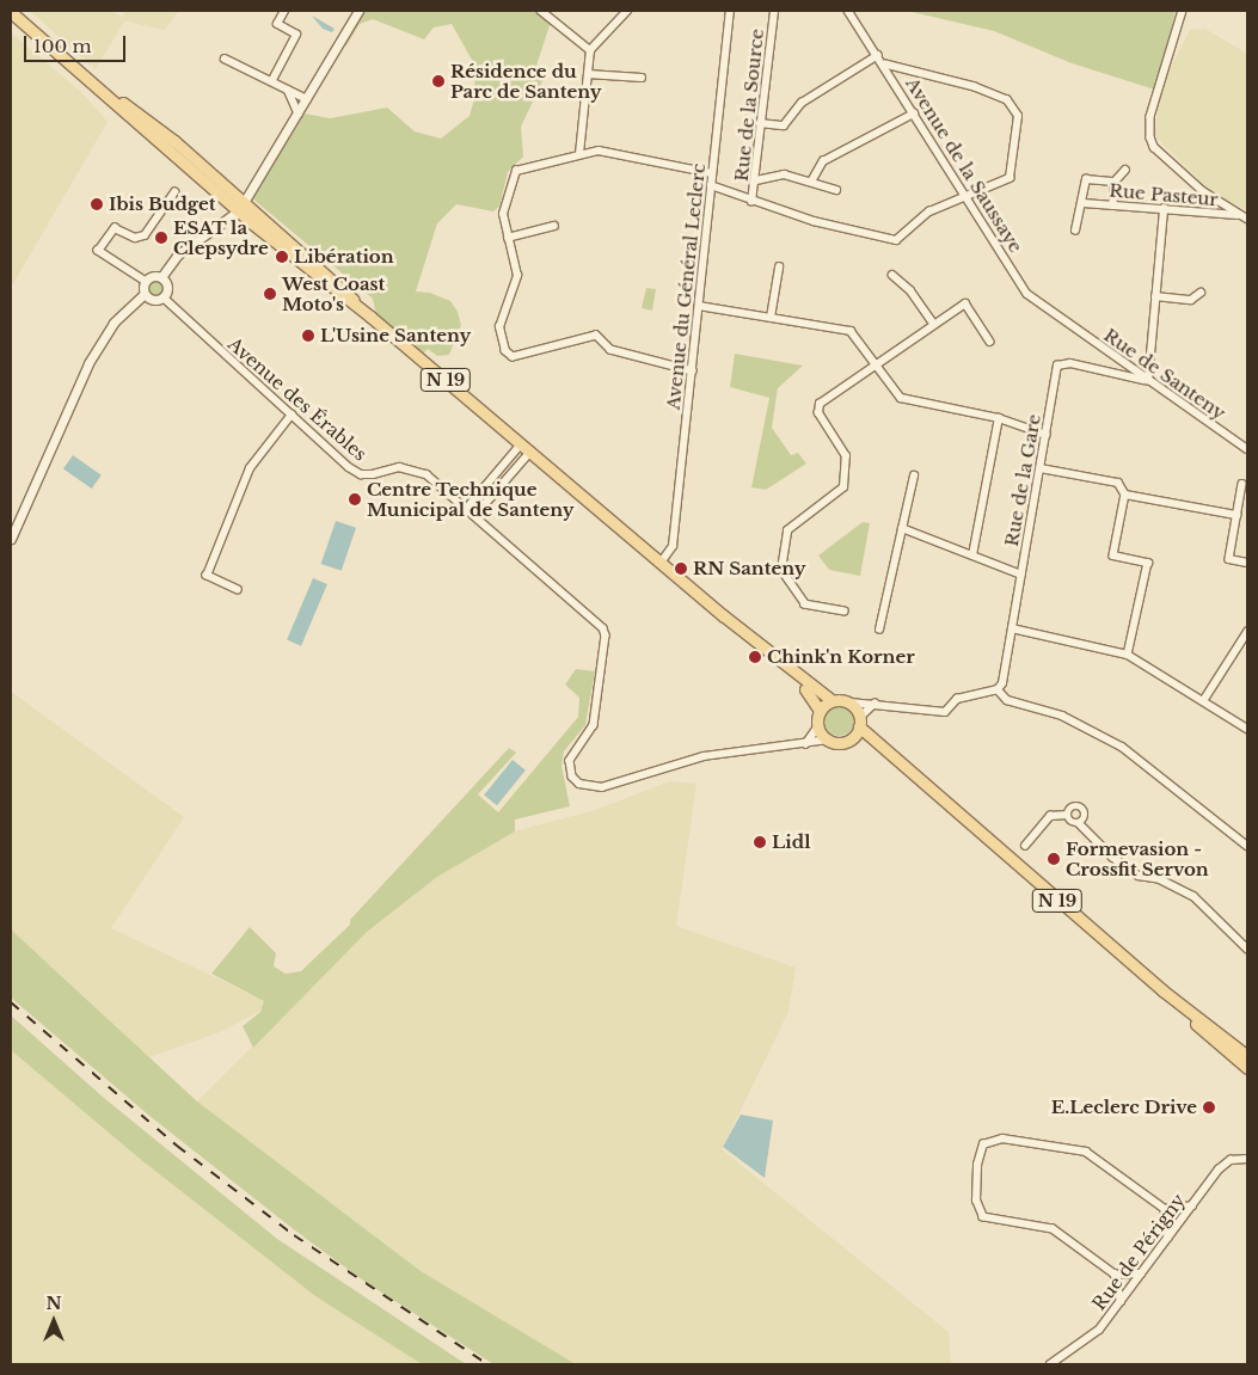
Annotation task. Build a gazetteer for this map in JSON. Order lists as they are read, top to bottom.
{
  "streets": {
    "main road": ["N 19"],
    "street": [
      "Rue de la Source",
      "Avenue de la Saussaye",
      "Rue Pasteur",
      "Avenue du Général Leclerc",
      "Rue de Santeny",
      "Avenue des Érables",
      "Rue de la Gare",
      "Rue de Périgny"
    ]
  },
  "crossings": [
    ["Avenue de la Saussaye", "Rue de Santeny"],
    ["Avenue du Général Leclerc", "N 19"],
    ["Rue de Santeny", "Rue de la Gare"],
    ["N 19", "Avenue des Érables"]
  ],
  "places": [
    "Résidence du Parc de Santeny",
    "Ibis Budget",
    "ESAT la Clepsydre",
    "Libération",
    "West Coast Moto's",
    "L'Usine Santeny",
    "Centre Technique Municipal de Santeny",
    "RN Santeny",
    "Chink'n Korner",
    "Lidl",
    "Formevasion - Crossfit Servon",
    "E.Leclerc Drive"
  ],
  "scale_bar": "100 m",
  "north": "top"
}
